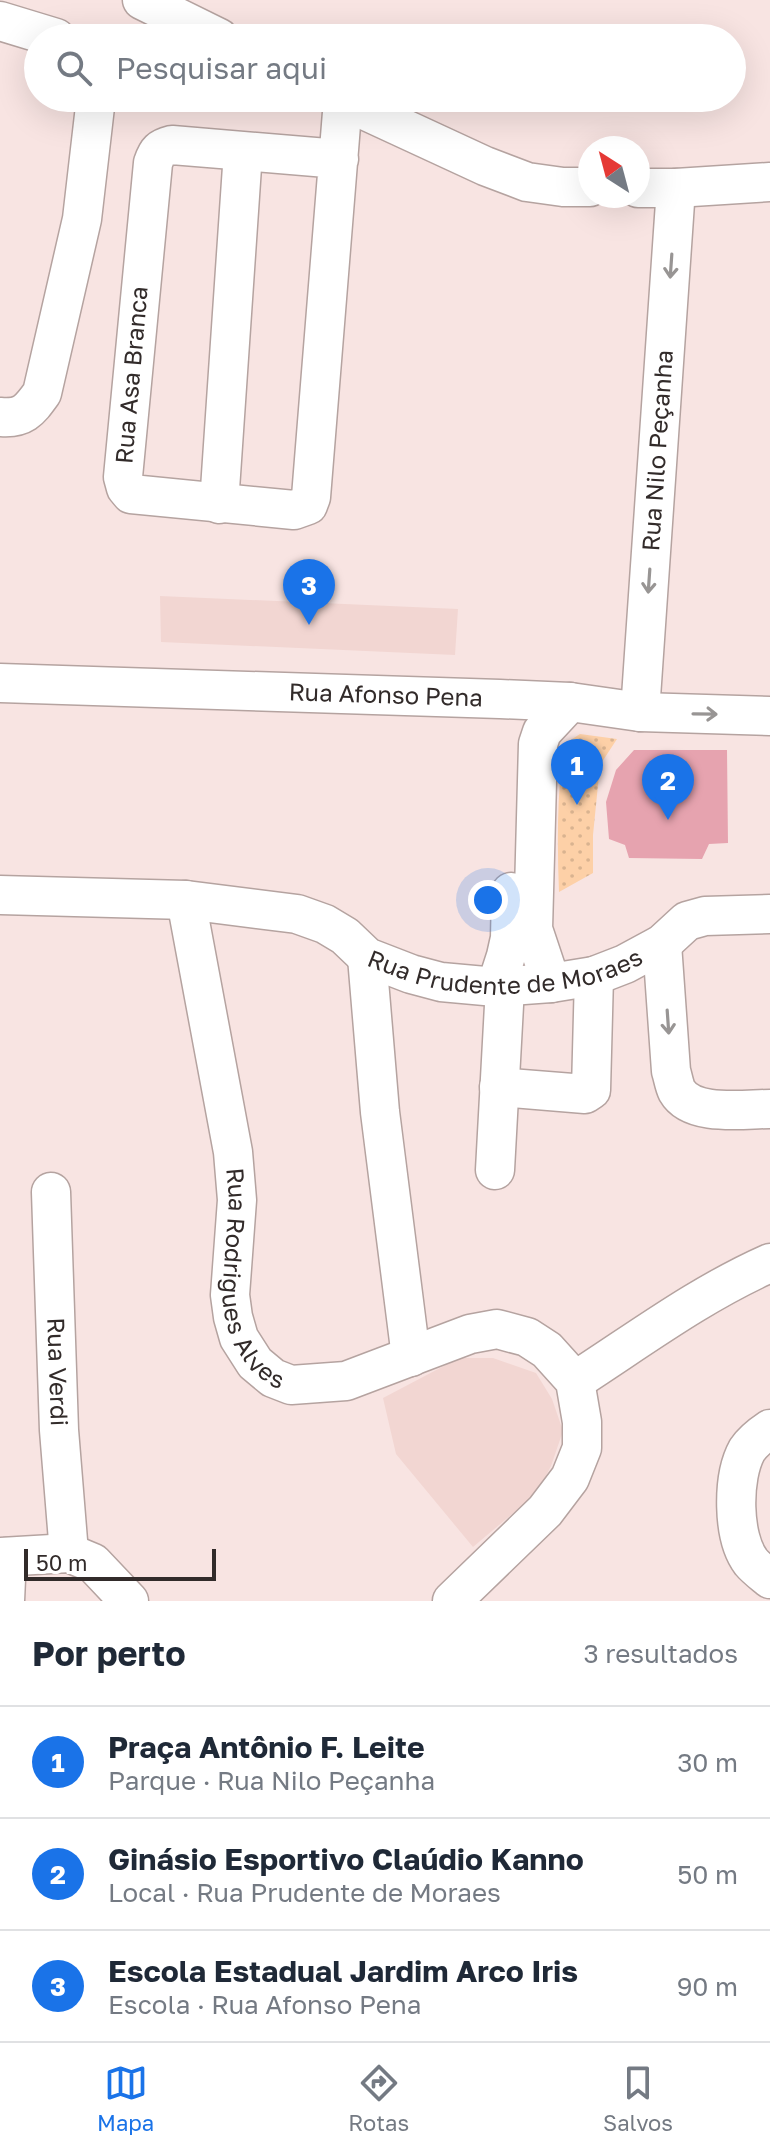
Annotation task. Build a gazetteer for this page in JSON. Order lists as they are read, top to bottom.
{
  "streets": {
    "street": [
      "Rua Asa Branca",
      "Rua Nilo Peçanha",
      "Rua Afonso Pena",
      "Rua Prudente de Moraes",
      "Rua Rodrigues Alves",
      "Rua Verdi"
    ]
  },
  "crossings": [
    ["Rua Nilo Peçanha", "Rua Afonso Pena"],
    ["Rua Prudente de Moraes", "Rua Rodrigues Alves"]
  ],
  "one_way": ["Rua Nilo Peçanha"],
  "scale_bar": "50 m",
  "north": "top left",
  "page": {
    "search": "Pesquisar aqui",
    "pins": ["3", "1", "2"],
    "scale": "50 m",
    "heading": ["Por perto", "3 resultados"],
    "list": [
      {
        "mark": "1",
        "name": "Praça Antônio F. Leite",
        "note": "Parque · Rua Nilo Peçanha",
        "value": "30 m"
      },
      {
        "mark": "2",
        "name": "Ginásio Esportivo Claúdio Kanno",
        "note": "Local · Rua Prudente de Moraes",
        "value": "50 m"
      },
      {
        "mark": "3",
        "name": "Escola Estadual Jardim Arco Iris",
        "note": "Escola · Rua Afonso Pena",
        "value": "90 m"
      }
    ],
    "nav": ["Mapa", "Rotas", "Salvos"]
  }
}
